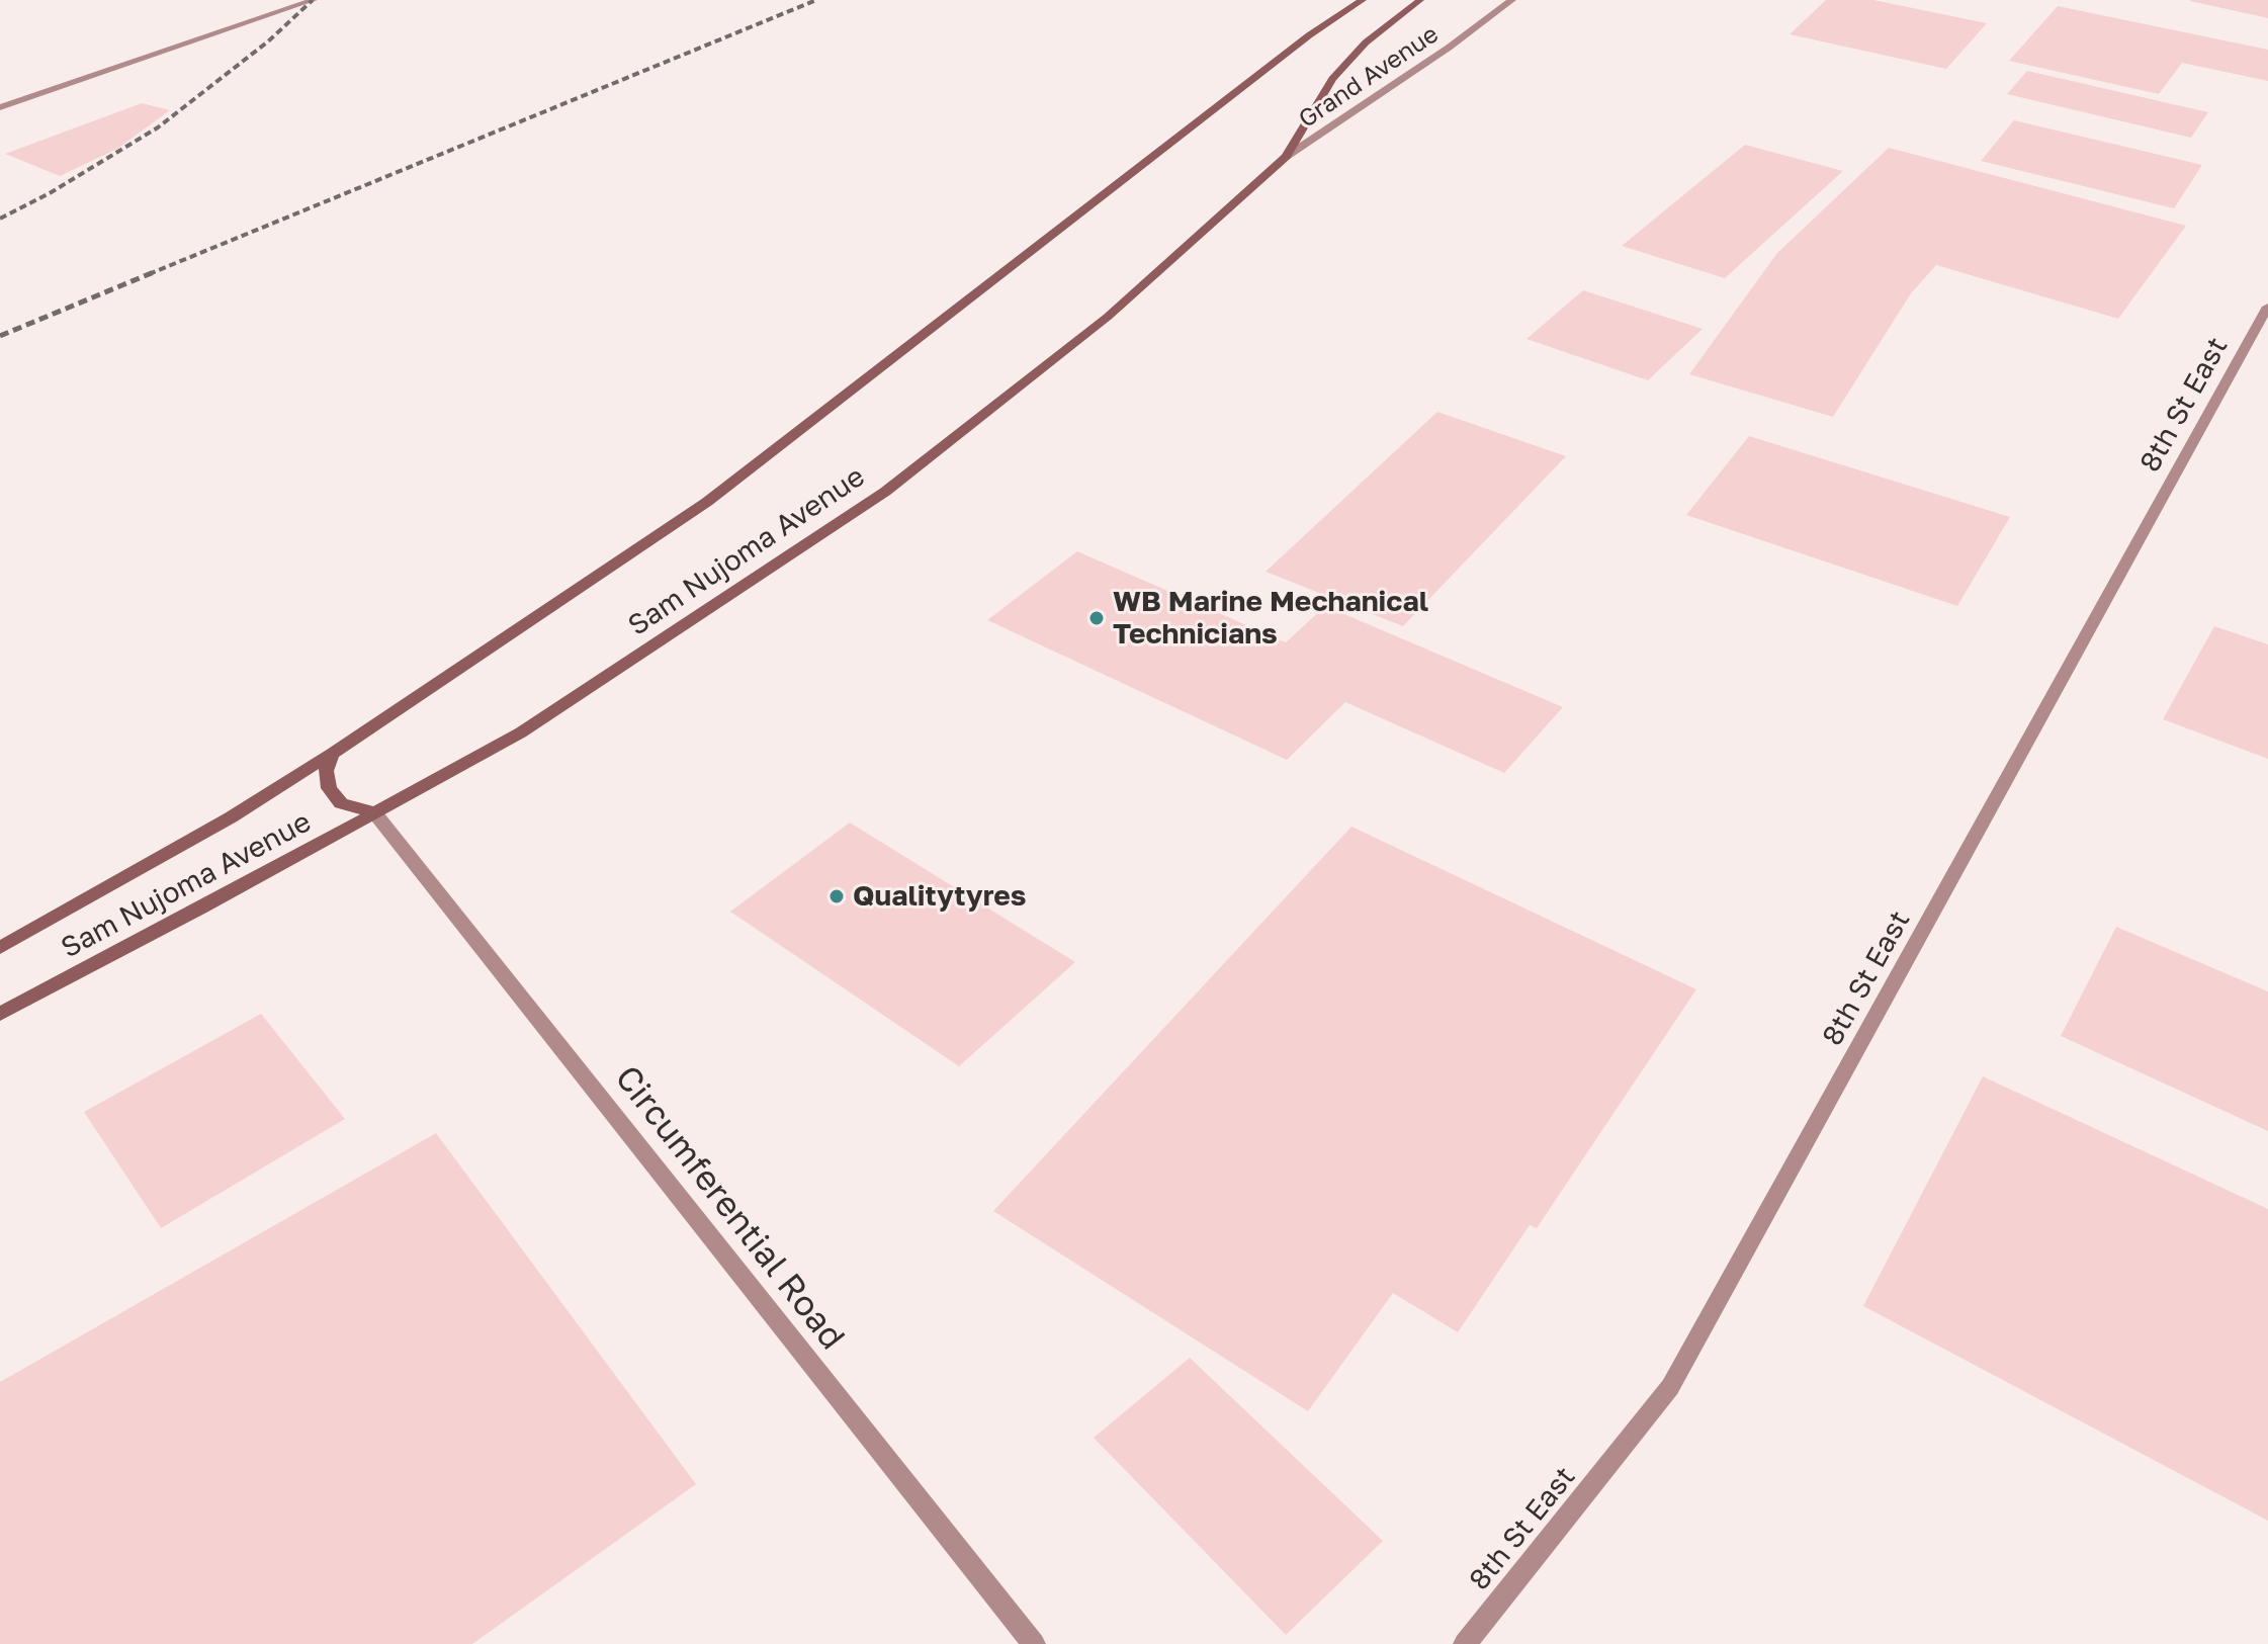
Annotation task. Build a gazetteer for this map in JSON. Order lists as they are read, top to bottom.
{
  "streets": {
    "main road": ["Sam Nujoma Avenue"],
    "street": ["Grand Avenue", "8th St East", "Circumferential Road"]
  },
  "crossings": [
    ["Grand Avenue", "Sam Nujoma Avenue"],
    ["Sam Nujoma Avenue", "Circumferential Road"]
  ],
  "places": ["WB Marine Mechanical Technicians", "Qualitytyres"]
}
